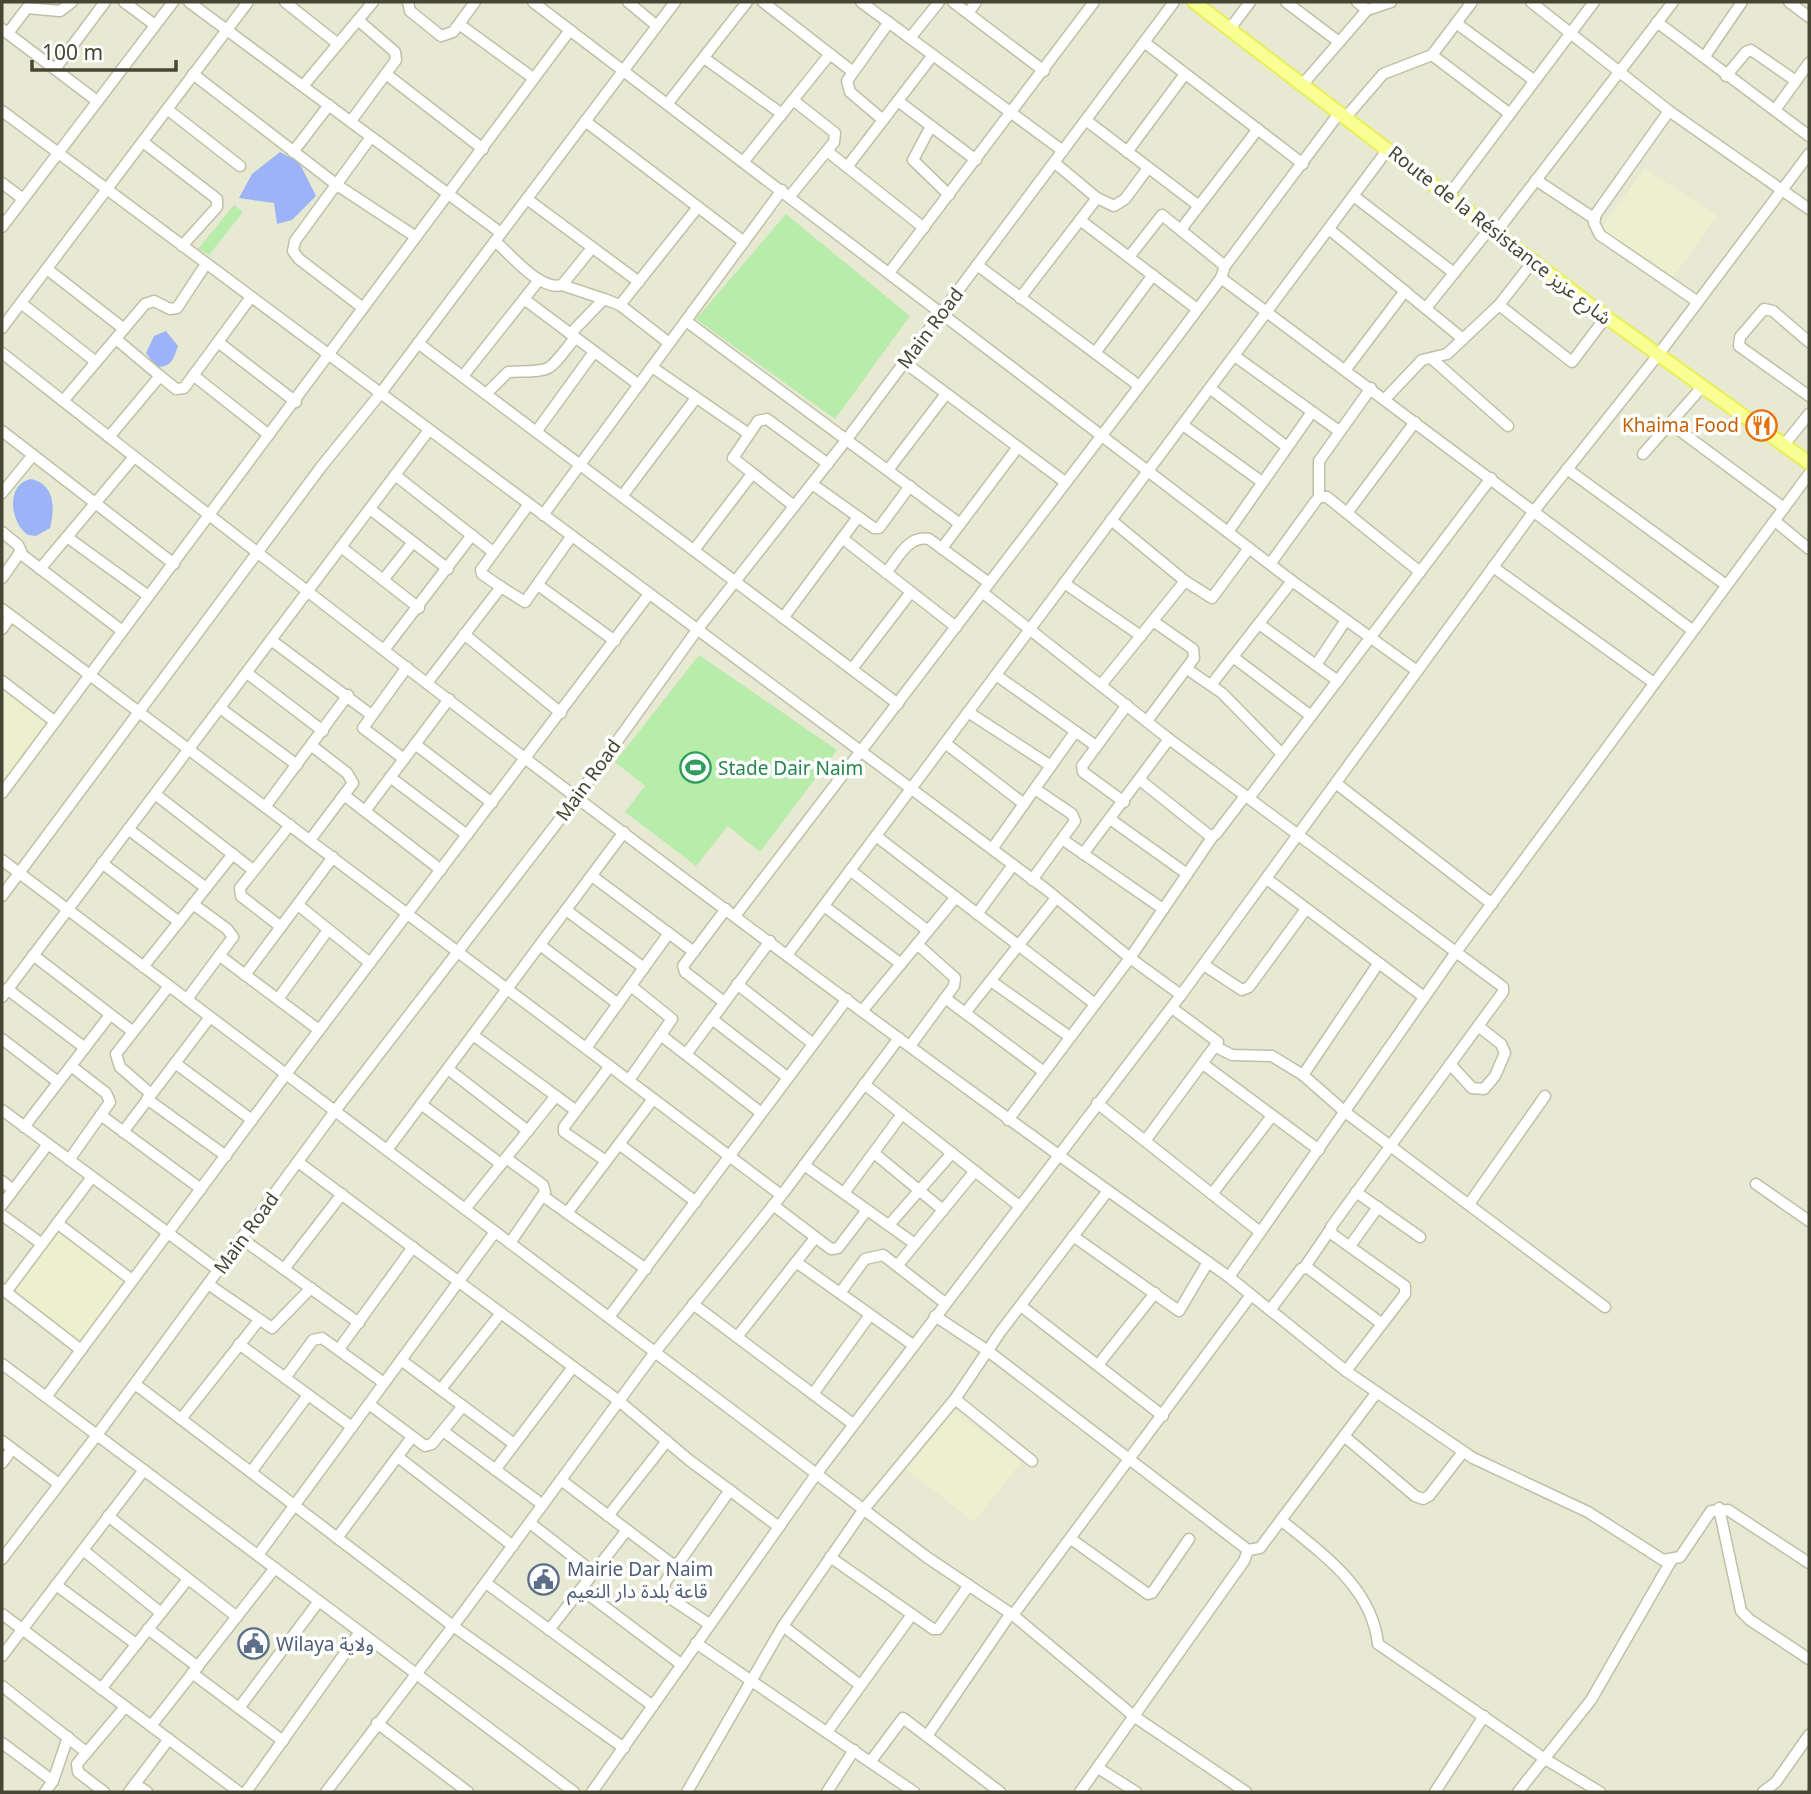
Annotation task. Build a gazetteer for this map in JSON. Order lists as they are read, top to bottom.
{
  "streets": {
    "main road": ["Route de la Résistance شارع عزيز"],
    "street": ["Main Road"]
  },
  "places": {
    "restaurant": ["Khaima Food"],
    "sports": ["Stade Dair Naim"],
    "public building": ["Mairie Dar Naim قاعة بلدة دار النعيم", "Wilaya ولاية"]
  },
  "scale_bar": "100 m"
}
